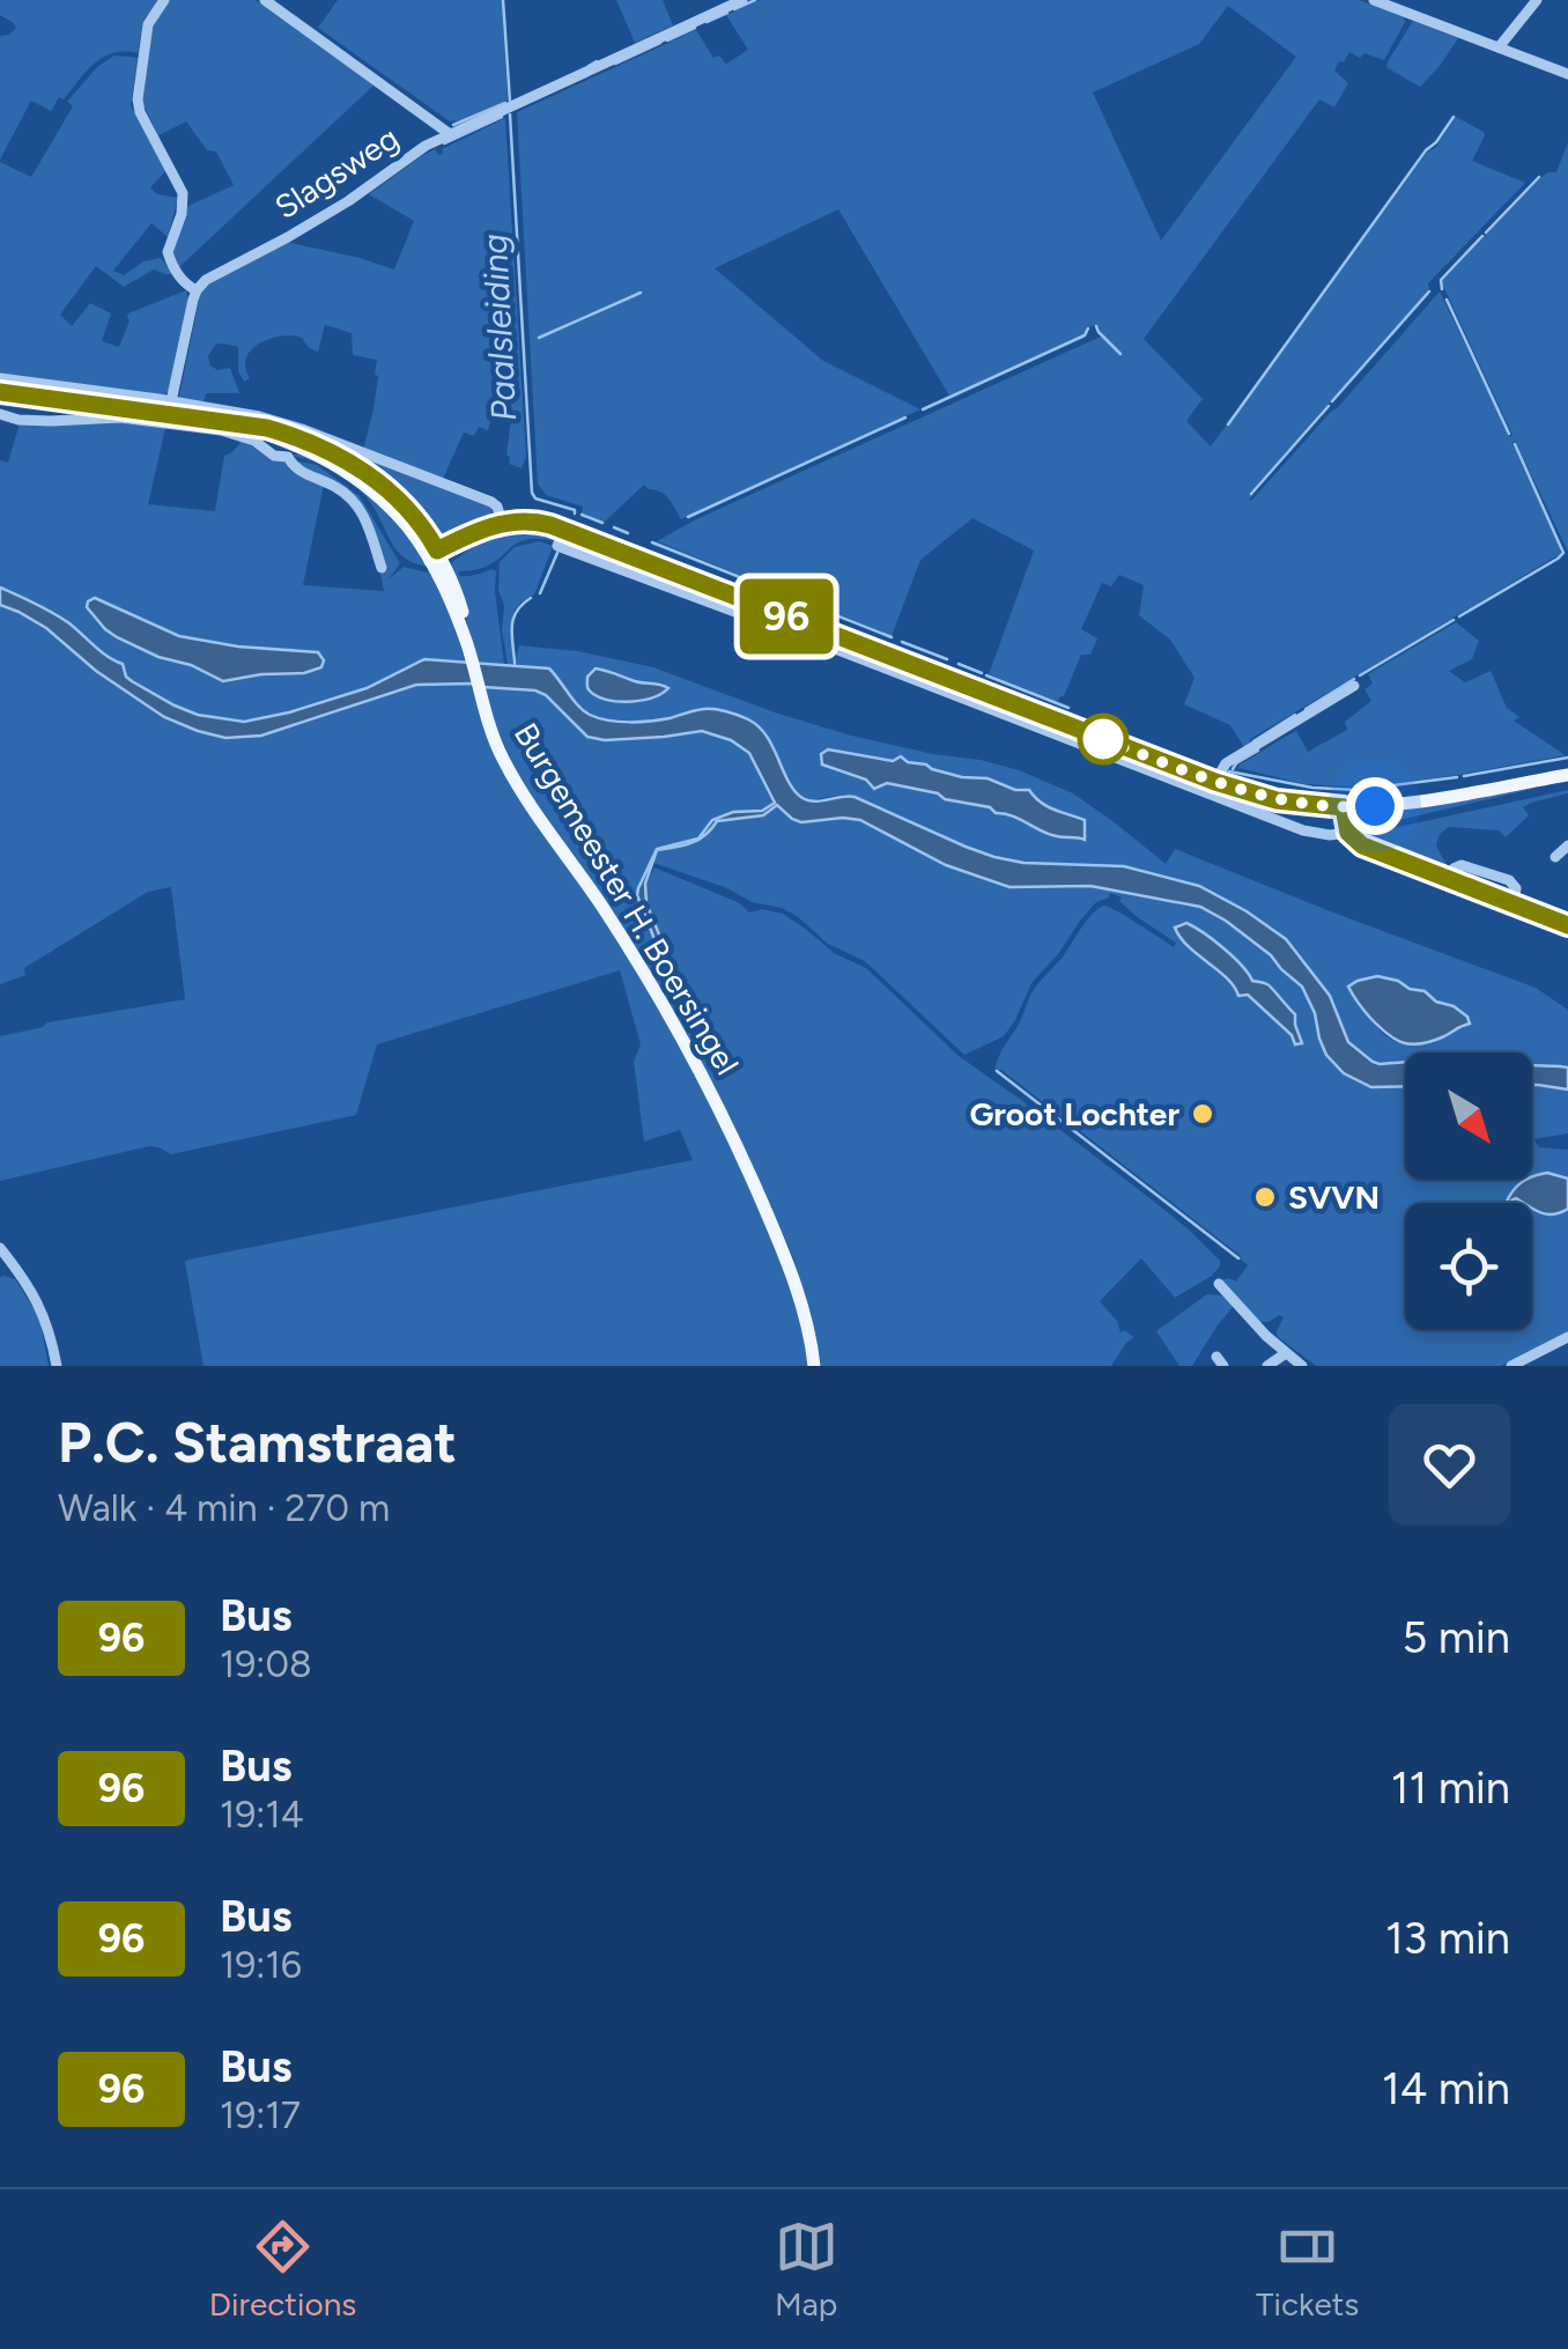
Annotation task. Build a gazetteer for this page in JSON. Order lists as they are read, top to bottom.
{
  "streets": {
    "main road": ["Burgemeester H. Boersingel"],
    "street": ["Slagsweg"]
  },
  "water": ["Paalsleiding"],
  "places": ["Groot Lochter", "SVVN"],
  "lines": ["bus line 96"],
  "north": "bottom right",
  "page": {
    "on_map": "96",
    "heading": ["P.C. Stamstraat", "Walk · 4 min · 270 m"],
    "list": [
      {
        "mark": "96",
        "name": "Bus",
        "note": "19:08",
        "value": "5 min"
      },
      {
        "mark": "96",
        "name": "Bus",
        "note": "19:14",
        "value": "11 min"
      },
      {
        "mark": "96",
        "name": "Bus",
        "note": "19:16",
        "value": "13 min"
      },
      {
        "mark": "96",
        "name": "Bus",
        "note": "19:17",
        "value": "14 min"
      }
    ],
    "tabs": ["Directions", "Map", "Tickets"]
  }
}
